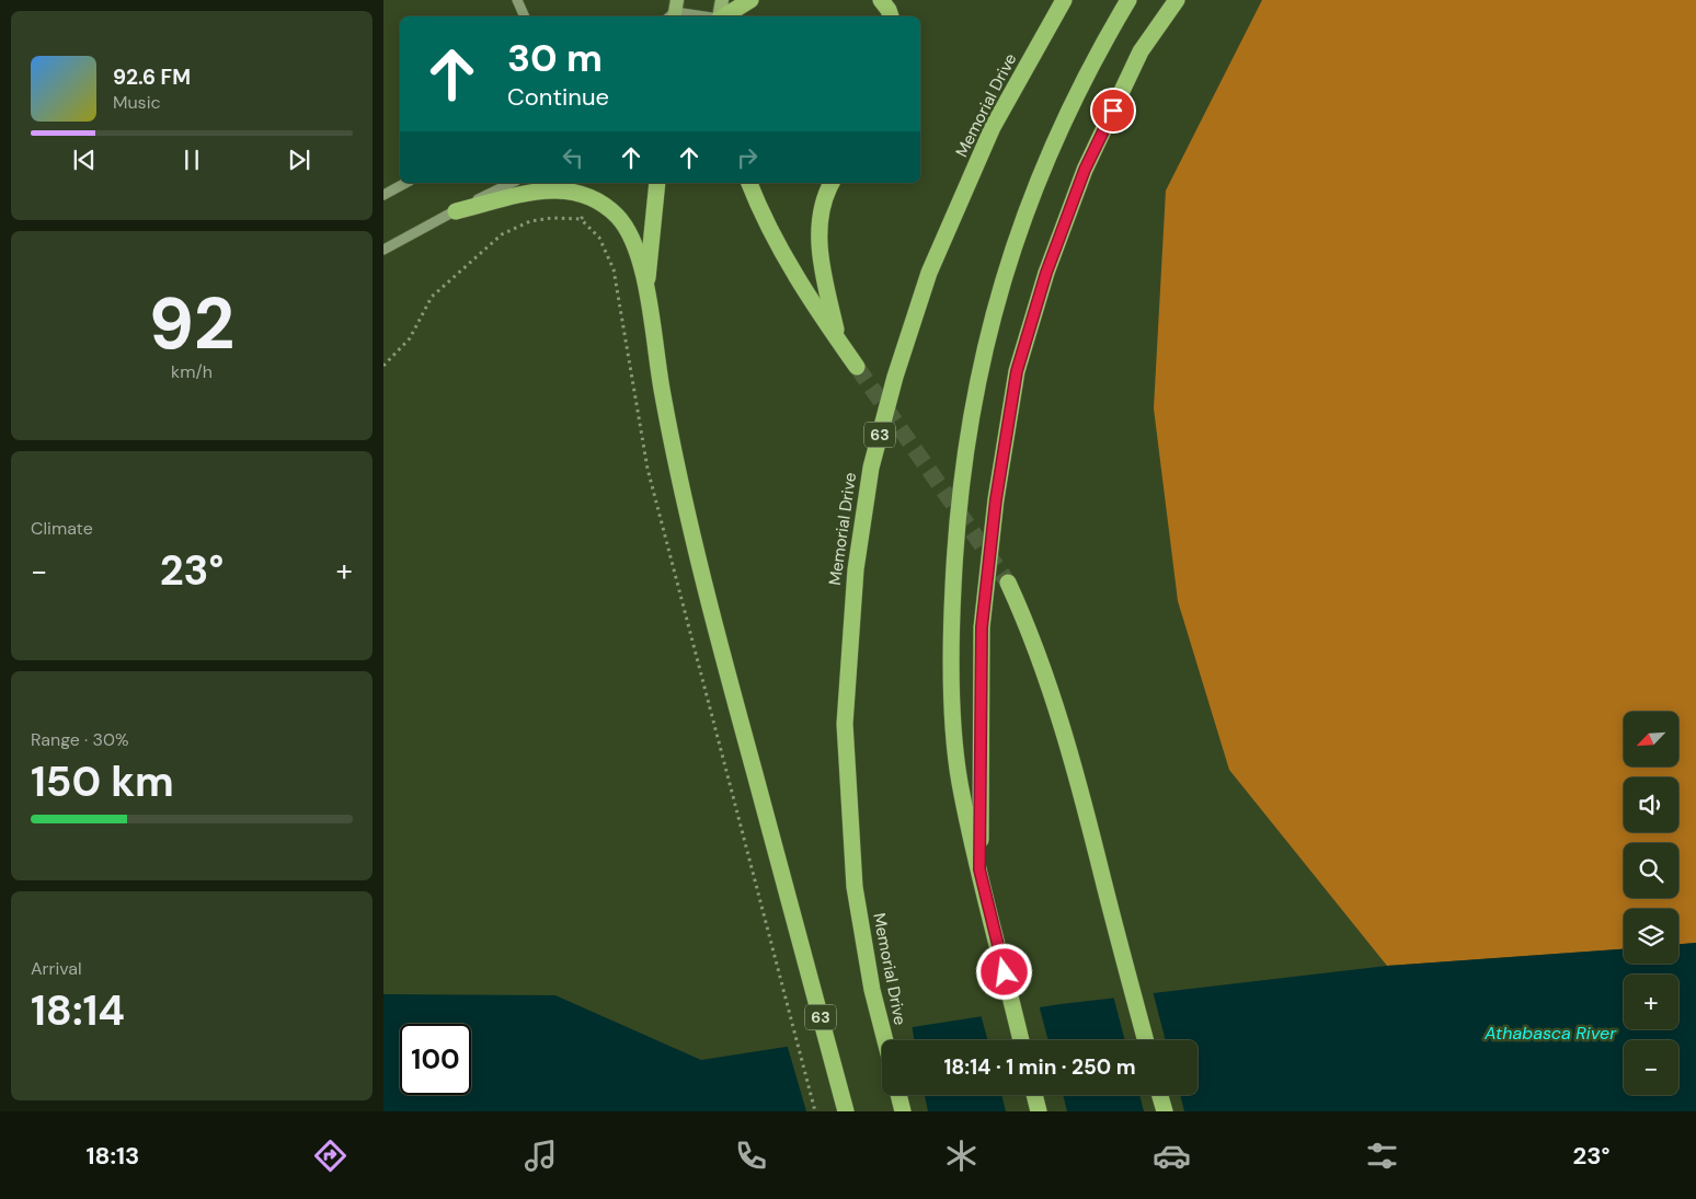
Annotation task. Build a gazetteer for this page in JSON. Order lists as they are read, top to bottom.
{
  "streets": {
    "highway": ["Memorial Drive", "63"]
  },
  "water": ["Athabasca River"],
  "north": "bottom left",
  "page": {
    "turn": ["30 m", "Continue"],
    "song": ["92.6 FM", "Music"],
    "tile": [
      ["92", "km/h"],
      "Climate",
      ["Range · 30%", "150 km"],
      ["Arrival", "18:14"]
    ],
    "heat": ["−", "23°", "+"],
    "map_buttons": ["+", "−"],
    "limit": "100",
    "trip": "18:14 · 1 min · 250 m",
    "tabs": ["18:13", "23°"]
  }
}
